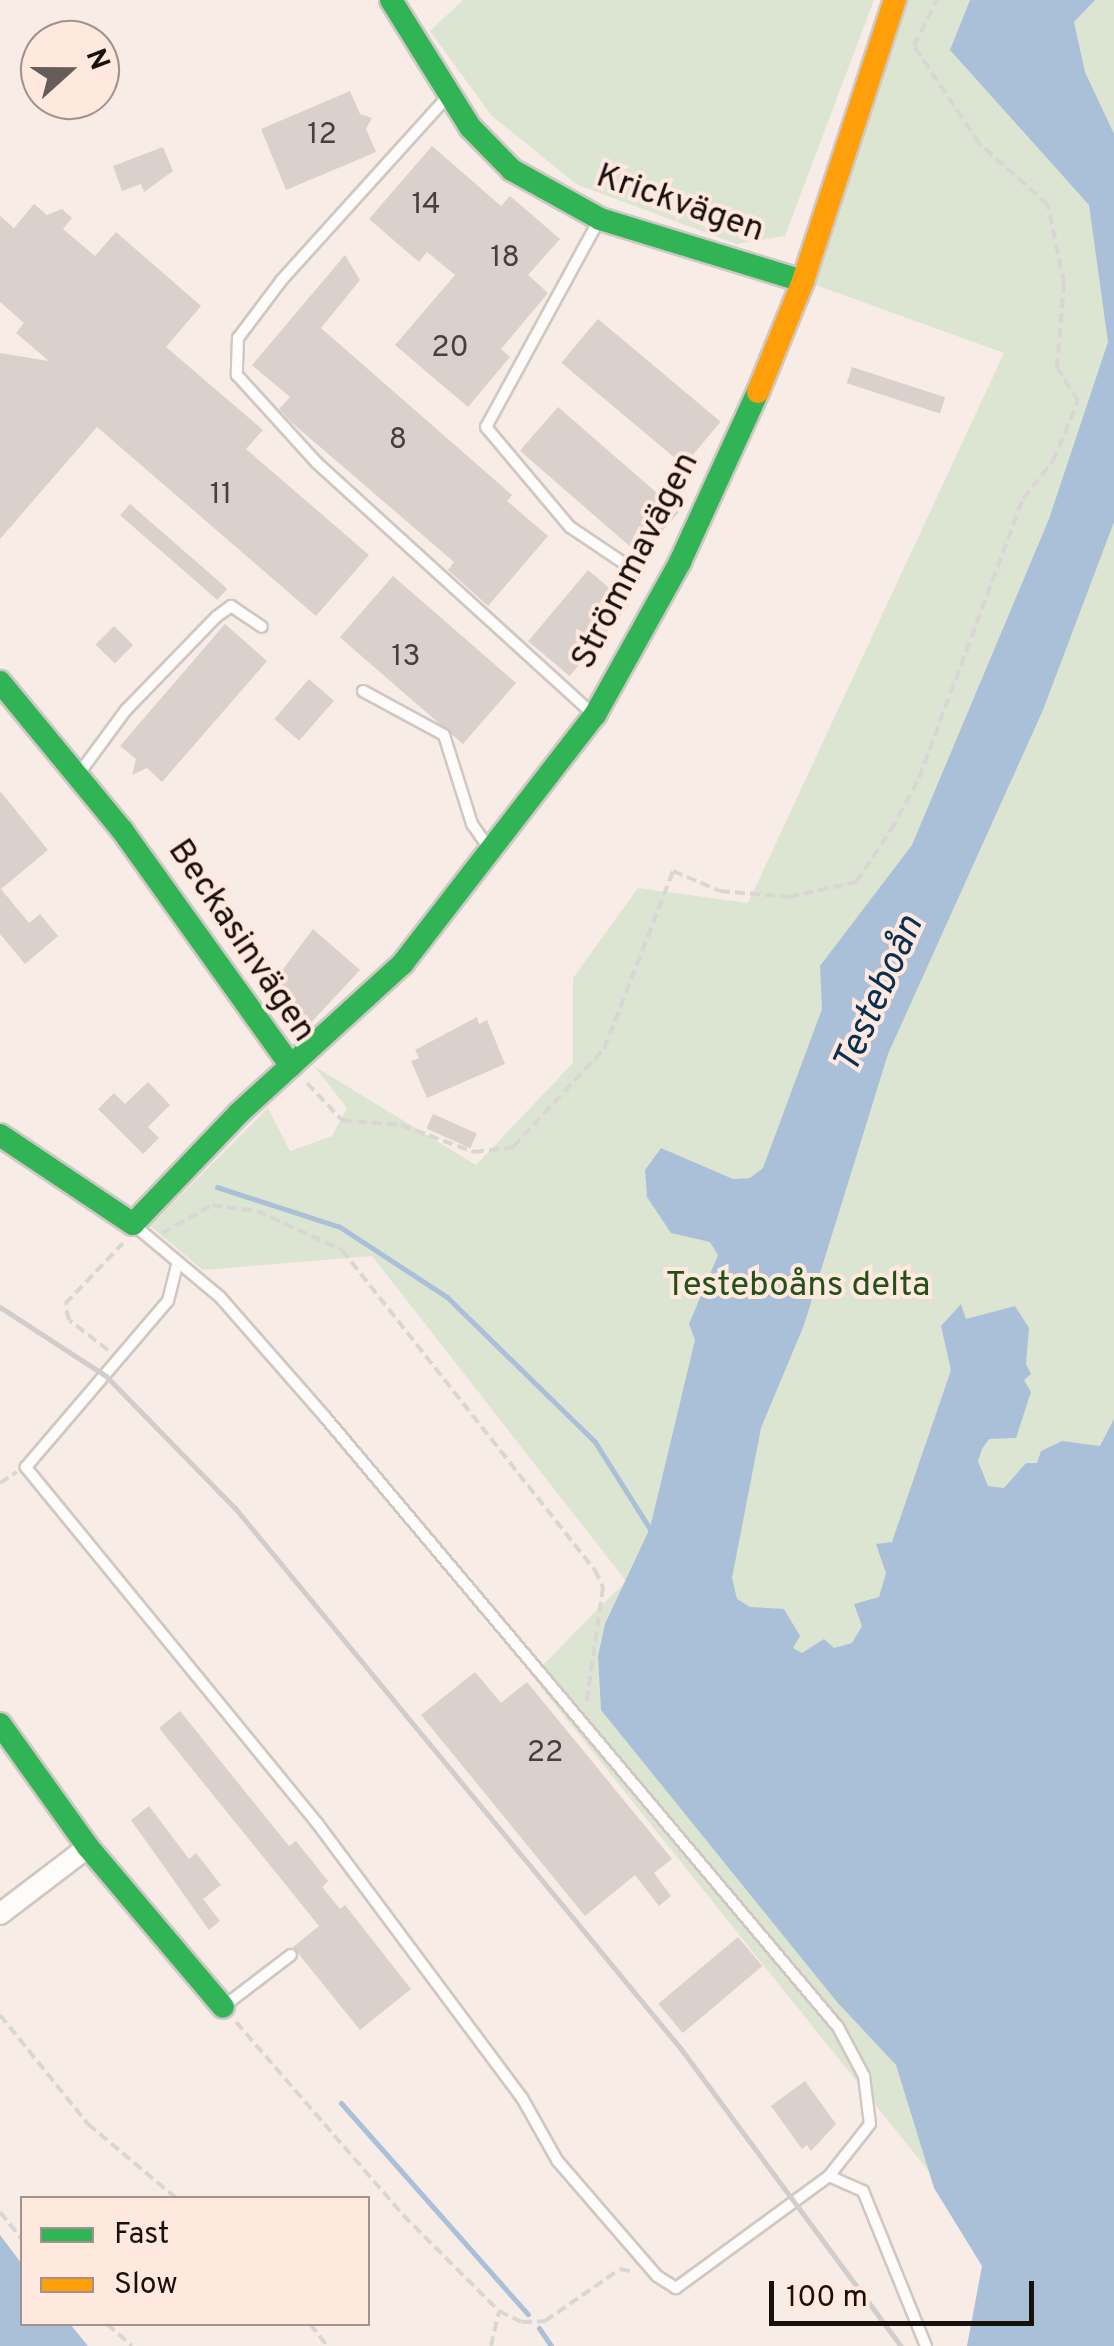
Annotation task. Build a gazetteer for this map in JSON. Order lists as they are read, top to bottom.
{
  "streets": {
    "street": ["Krickvägen", "Strömmavägen", "Beckasinvägen"]
  },
  "crossings": [
    ["Krickvägen", "Strömmavägen"],
    ["Strömmavägen", "Beckasinvägen"]
  ],
  "water": ["Testeboån"],
  "parks": ["Testeboåns delta"],
  "house_numbers": [
    "12",
    "14",
    "18",
    "20",
    "8",
    "11",
    "13",
    "22"
  ],
  "legend": ["Fast", "Slow"],
  "scale_bar": "100 m",
  "north": "right"
}
